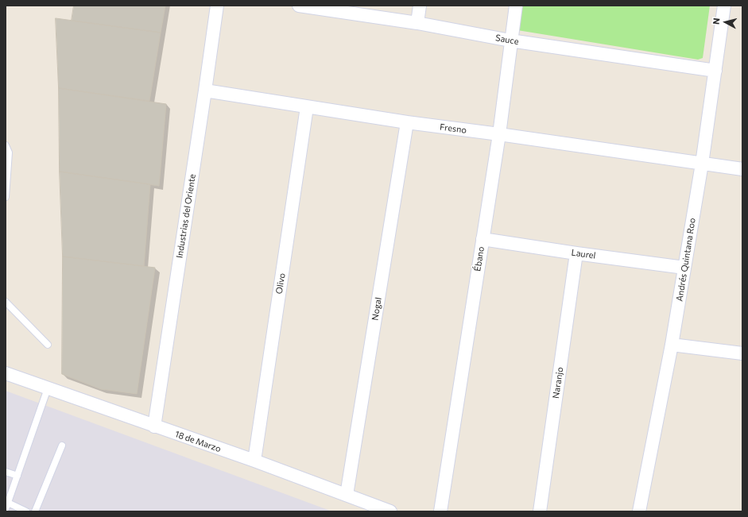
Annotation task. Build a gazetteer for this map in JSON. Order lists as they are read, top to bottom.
{
  "streets": {
    "street": [
      "Sauce",
      "Fresno",
      "Industrias del Oriente",
      "Laurel",
      "Ébano",
      "Andrés Quintana Roo",
      "Olivo",
      "Nogal",
      "Naranjo",
      "18 de Marzo"
    ]
  },
  "crossings": [
    ["Sauce", "Ébano"],
    ["Sauce", "Andrés Quintana Roo"],
    ["Fresno", "Industrias del Oriente"],
    ["Fresno", "Ébano"],
    ["Fresno", "Andrés Quintana Roo"],
    ["Fresno", "Olivo"],
    ["Fresno", "Nogal"],
    ["Industrias del Oriente", "18 de Marzo"],
    ["Laurel", "Ébano"],
    ["Laurel", "Andrés Quintana Roo"],
    ["Laurel", "Naranjo"],
    ["Olivo", "18 de Marzo"],
    ["Nogal", "18 de Marzo"]
  ],
  "north": "left"
}
